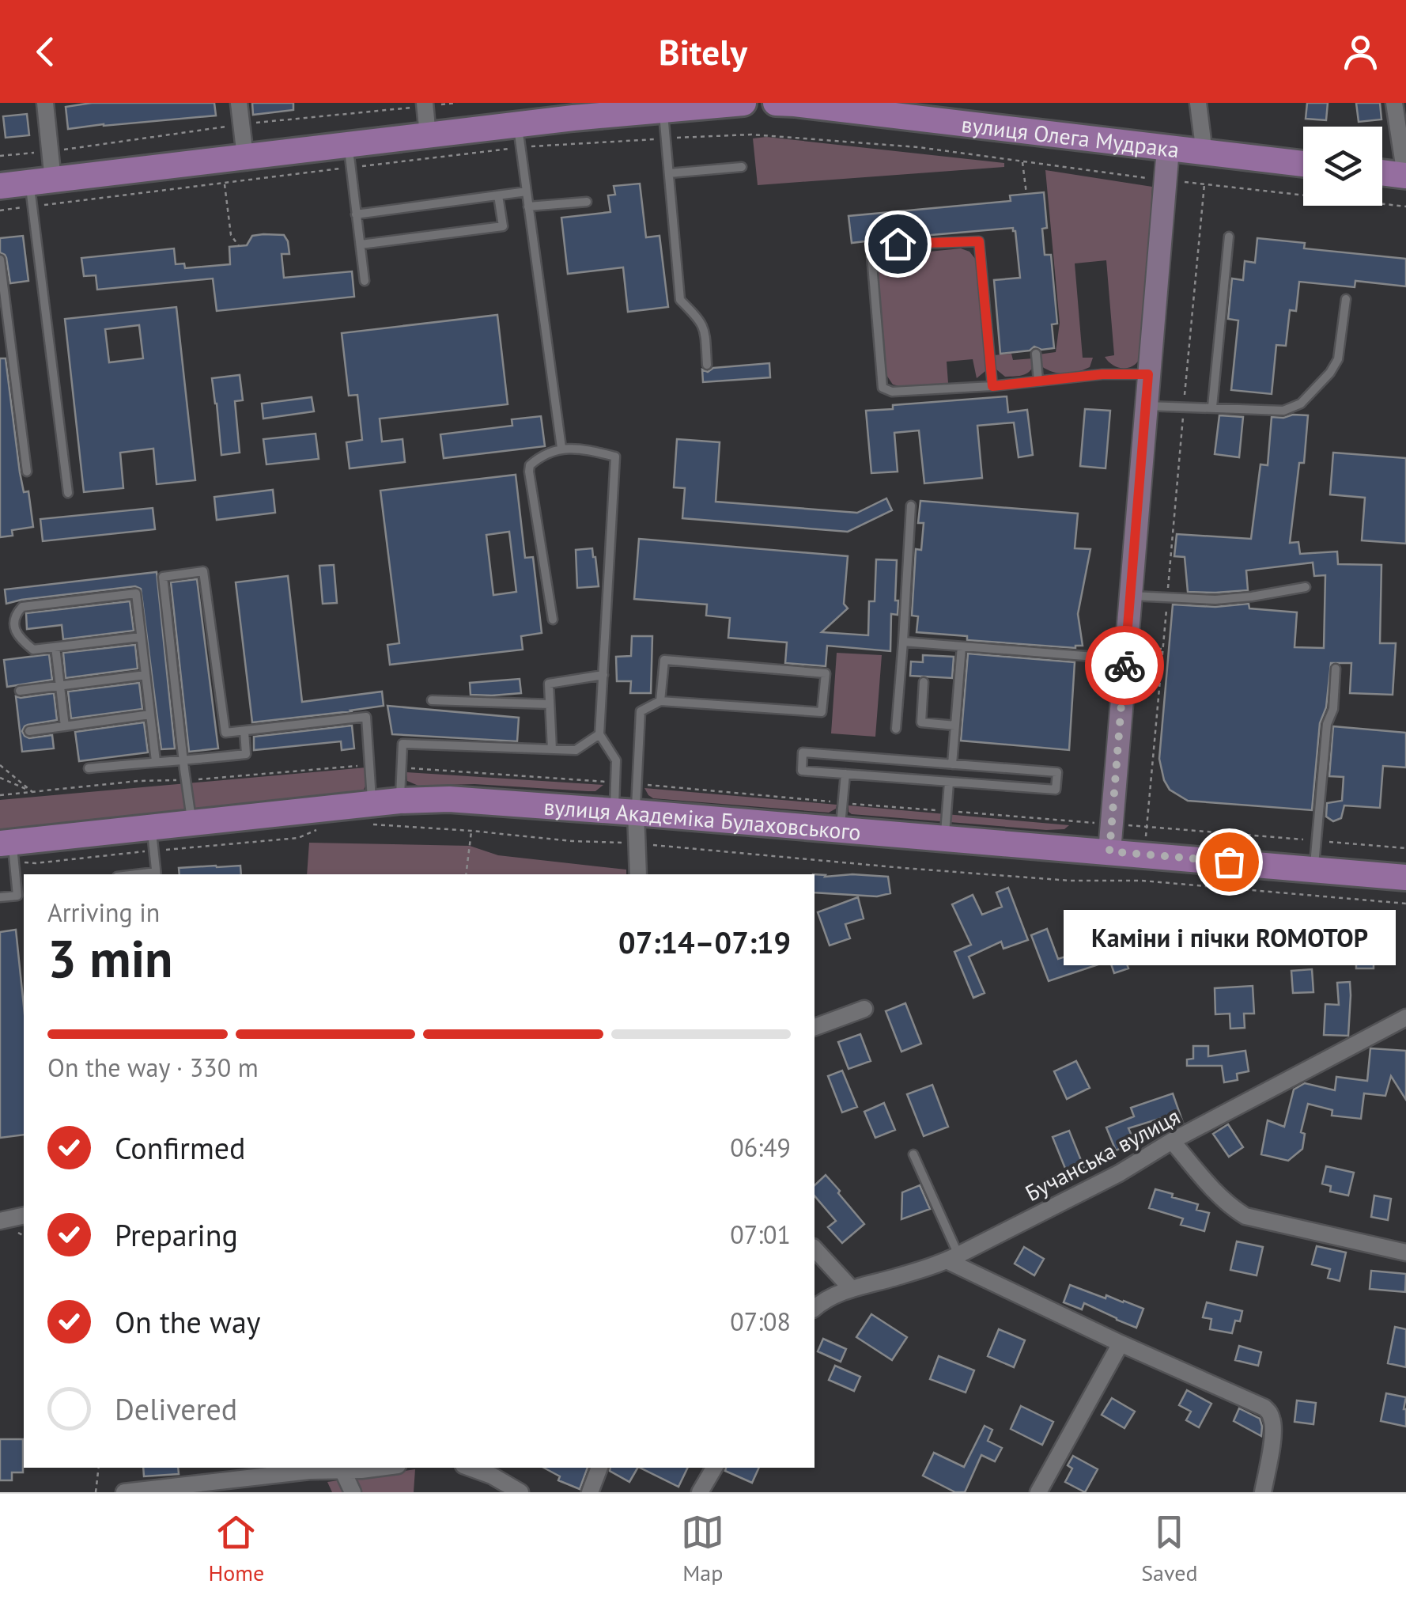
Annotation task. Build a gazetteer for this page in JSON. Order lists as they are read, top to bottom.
{
  "streets": {
    "main road": ["вулиця Олега Мудрака", "вулиця Академіка Булаховського"],
    "street": ["Бучанська вулиця"]
  },
  "places": ["Каміни і пічки ROMOTOP"],
  "page": {
    "header": "Bitely",
    "heading": ["3 min", "Arriving in", "07:14–07:19"],
    "bubble": "Каміни і пічки ROMOTOP",
    "bar": "On the way · 330 m",
    "list": [
      ["Confirmed", "06:49"],
      ["Preparing", "07:01"],
      ["On the way", "07:08"],
      "Delivered"
    ],
    "tabs": ["Home", "Map", "Saved"]
  }
}
